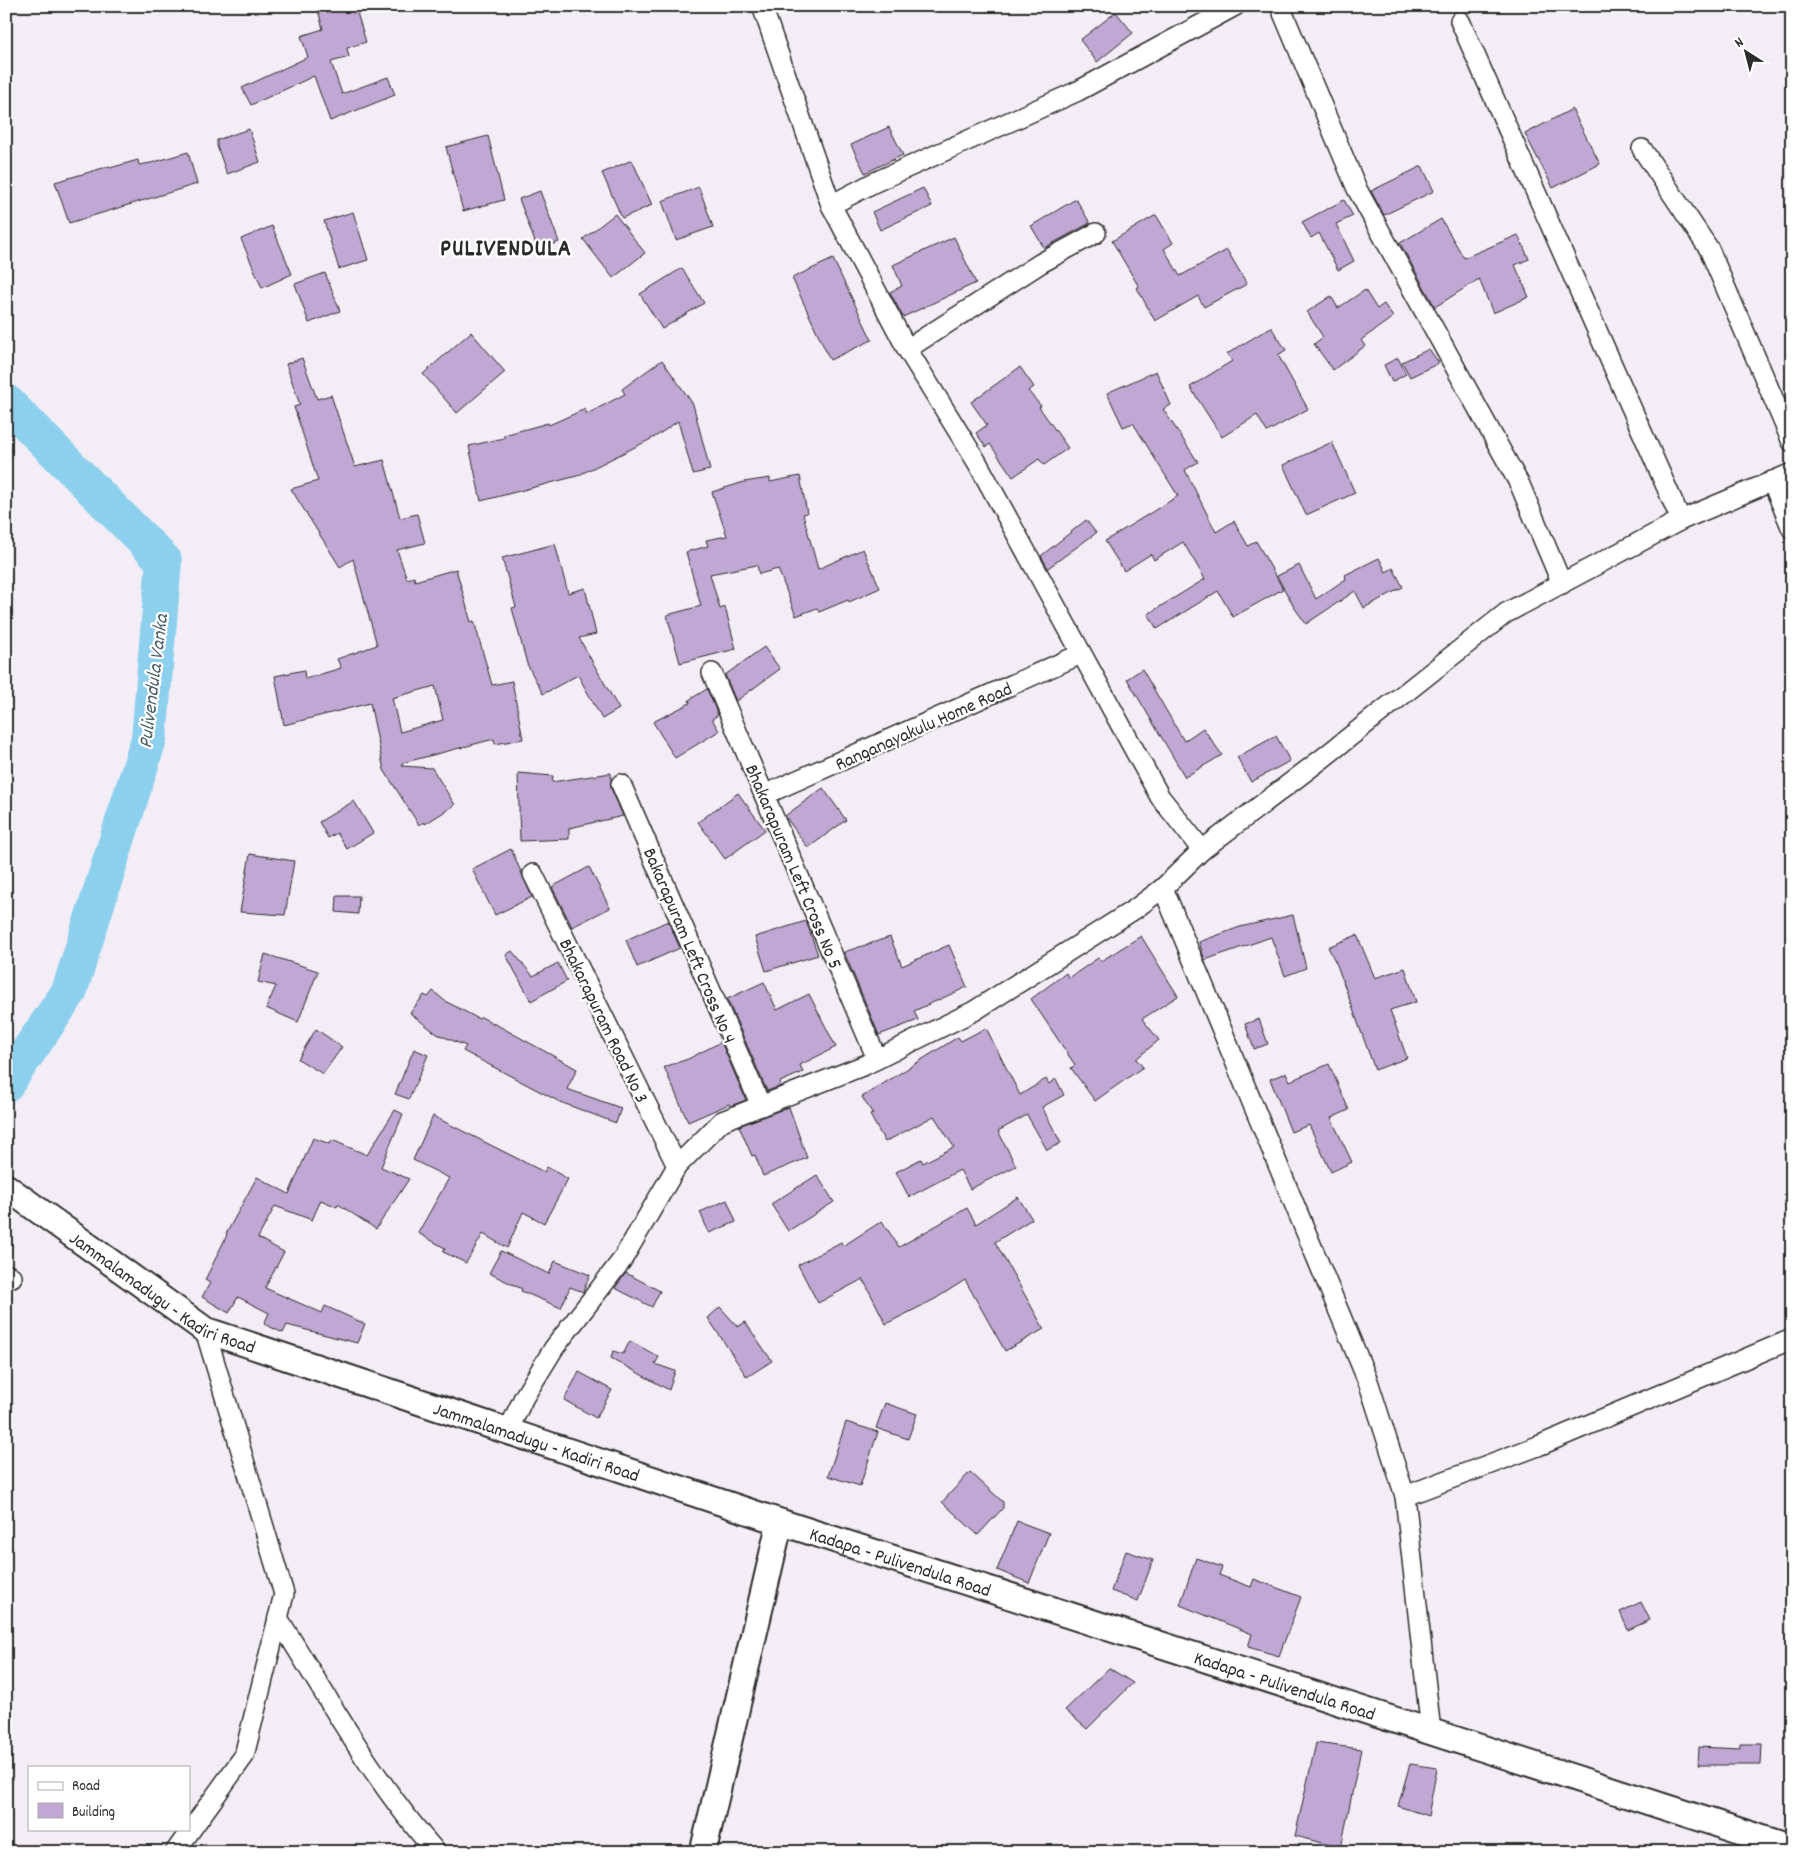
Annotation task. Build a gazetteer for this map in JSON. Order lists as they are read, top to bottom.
{
  "streets": {
    "main road": ["Jammalamadugu - Kadiri Road", "Kadapa - Pulivendula Road"],
    "street": [
      "Ranganayakulu Home Road",
      "Bhakarapuram Left Cross No 5",
      "Bakarapuram Left Cross No 4",
      "Bhakarapuram Road No 3"
    ]
  },
  "crossings": [
    ["Ranganayakulu Home Road", "Bhakarapuram Left Cross No 5"],
    ["Jammalamadugu - Kadiri Road", "Kadapa - Pulivendula Road"]
  ],
  "districts": ["PULIVENDULA"],
  "water": ["Pulivendula Vanka"],
  "legend": ["Road", "Building"],
  "north": "top left"
}
